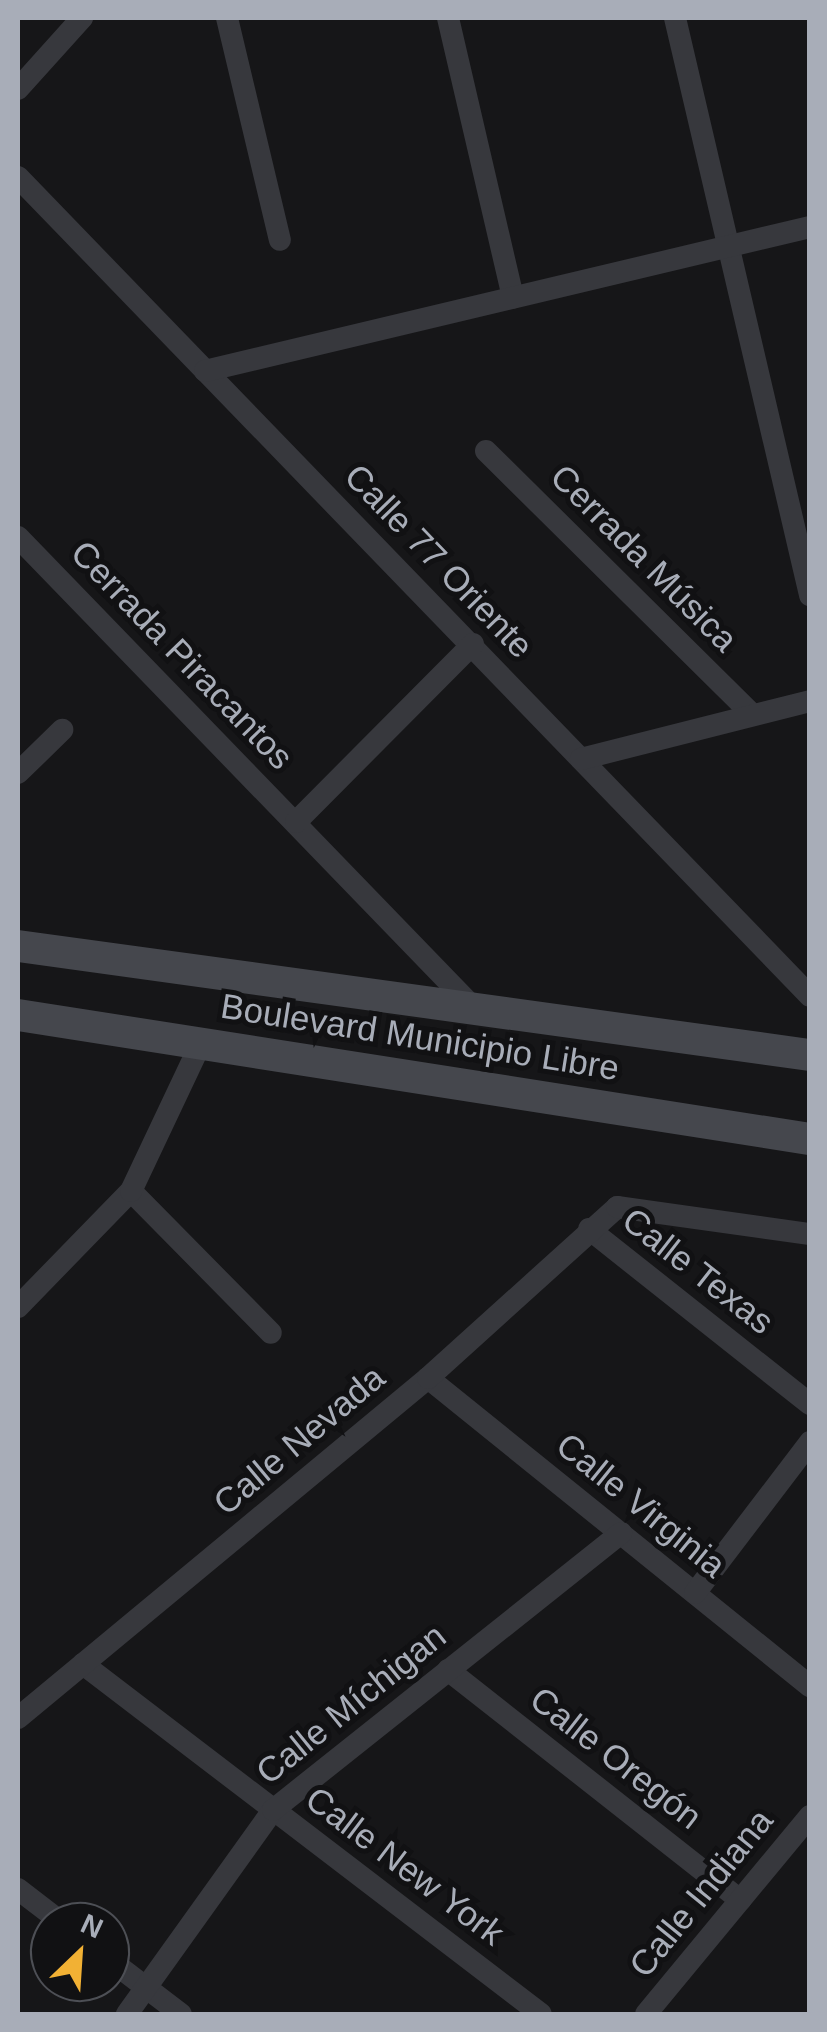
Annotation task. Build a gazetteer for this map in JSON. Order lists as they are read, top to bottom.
{
  "streets": {
    "main road": ["Boulevard Municipio Libre"],
    "street": [
      "Cerrada Música",
      "Calle 77 Oriente",
      "Cerrada Piracantos",
      "Calle Texas",
      "Calle Nevada",
      "Calle Virginia",
      "Calle Míchigan",
      "Calle Oregón",
      "Calle New York",
      "Calle Indiana"
    ]
  },
  "crossings": [
    ["Calle 77 Oriente", "Cerrada Piracantos"],
    ["Cerrada Piracantos", "Boulevard Municipio Libre"],
    ["Calle Texas", "Calle Nevada"],
    ["Calle Nevada", "Calle Virginia"],
    ["Calle Nevada", "Calle New York"],
    ["Calle Virginia", "Calle Míchigan"],
    ["Calle Míchigan", "Calle Oregón"],
    ["Calle Míchigan", "Calle New York"],
    ["Calle Oregón", "Calle Indiana"]
  ],
  "north": "top right"
}
